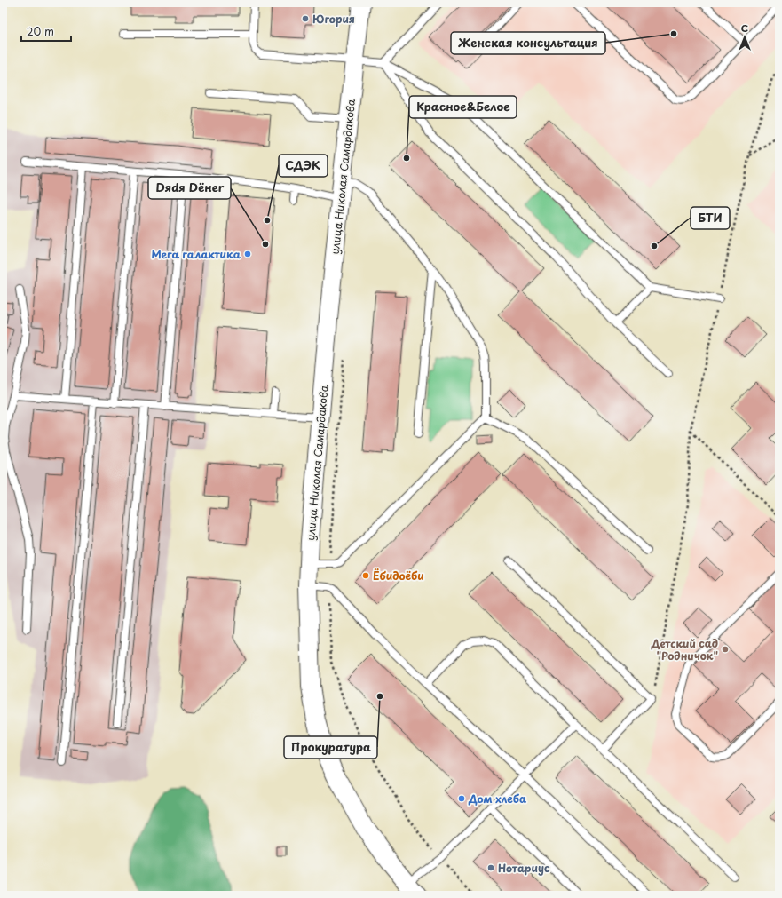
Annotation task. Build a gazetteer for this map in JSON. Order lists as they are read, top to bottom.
{
  "streets": {
    "street": ["улица Николая Самардакова"]
  },
  "places": [
    "Югория",
    "Женская консультация",
    "Красное&Белое",
    "СДЭК",
    "Dяdя Dёнеr",
    "БТИ",
    "Мега галактика",
    "Ёбидоёби",
    "Детский сад \"Родничок\"",
    "Прокуратура",
    "Дом хлеба",
    "Нотариус"
  ],
  "scale_bar": "20 m",
  "north": "top"
}
